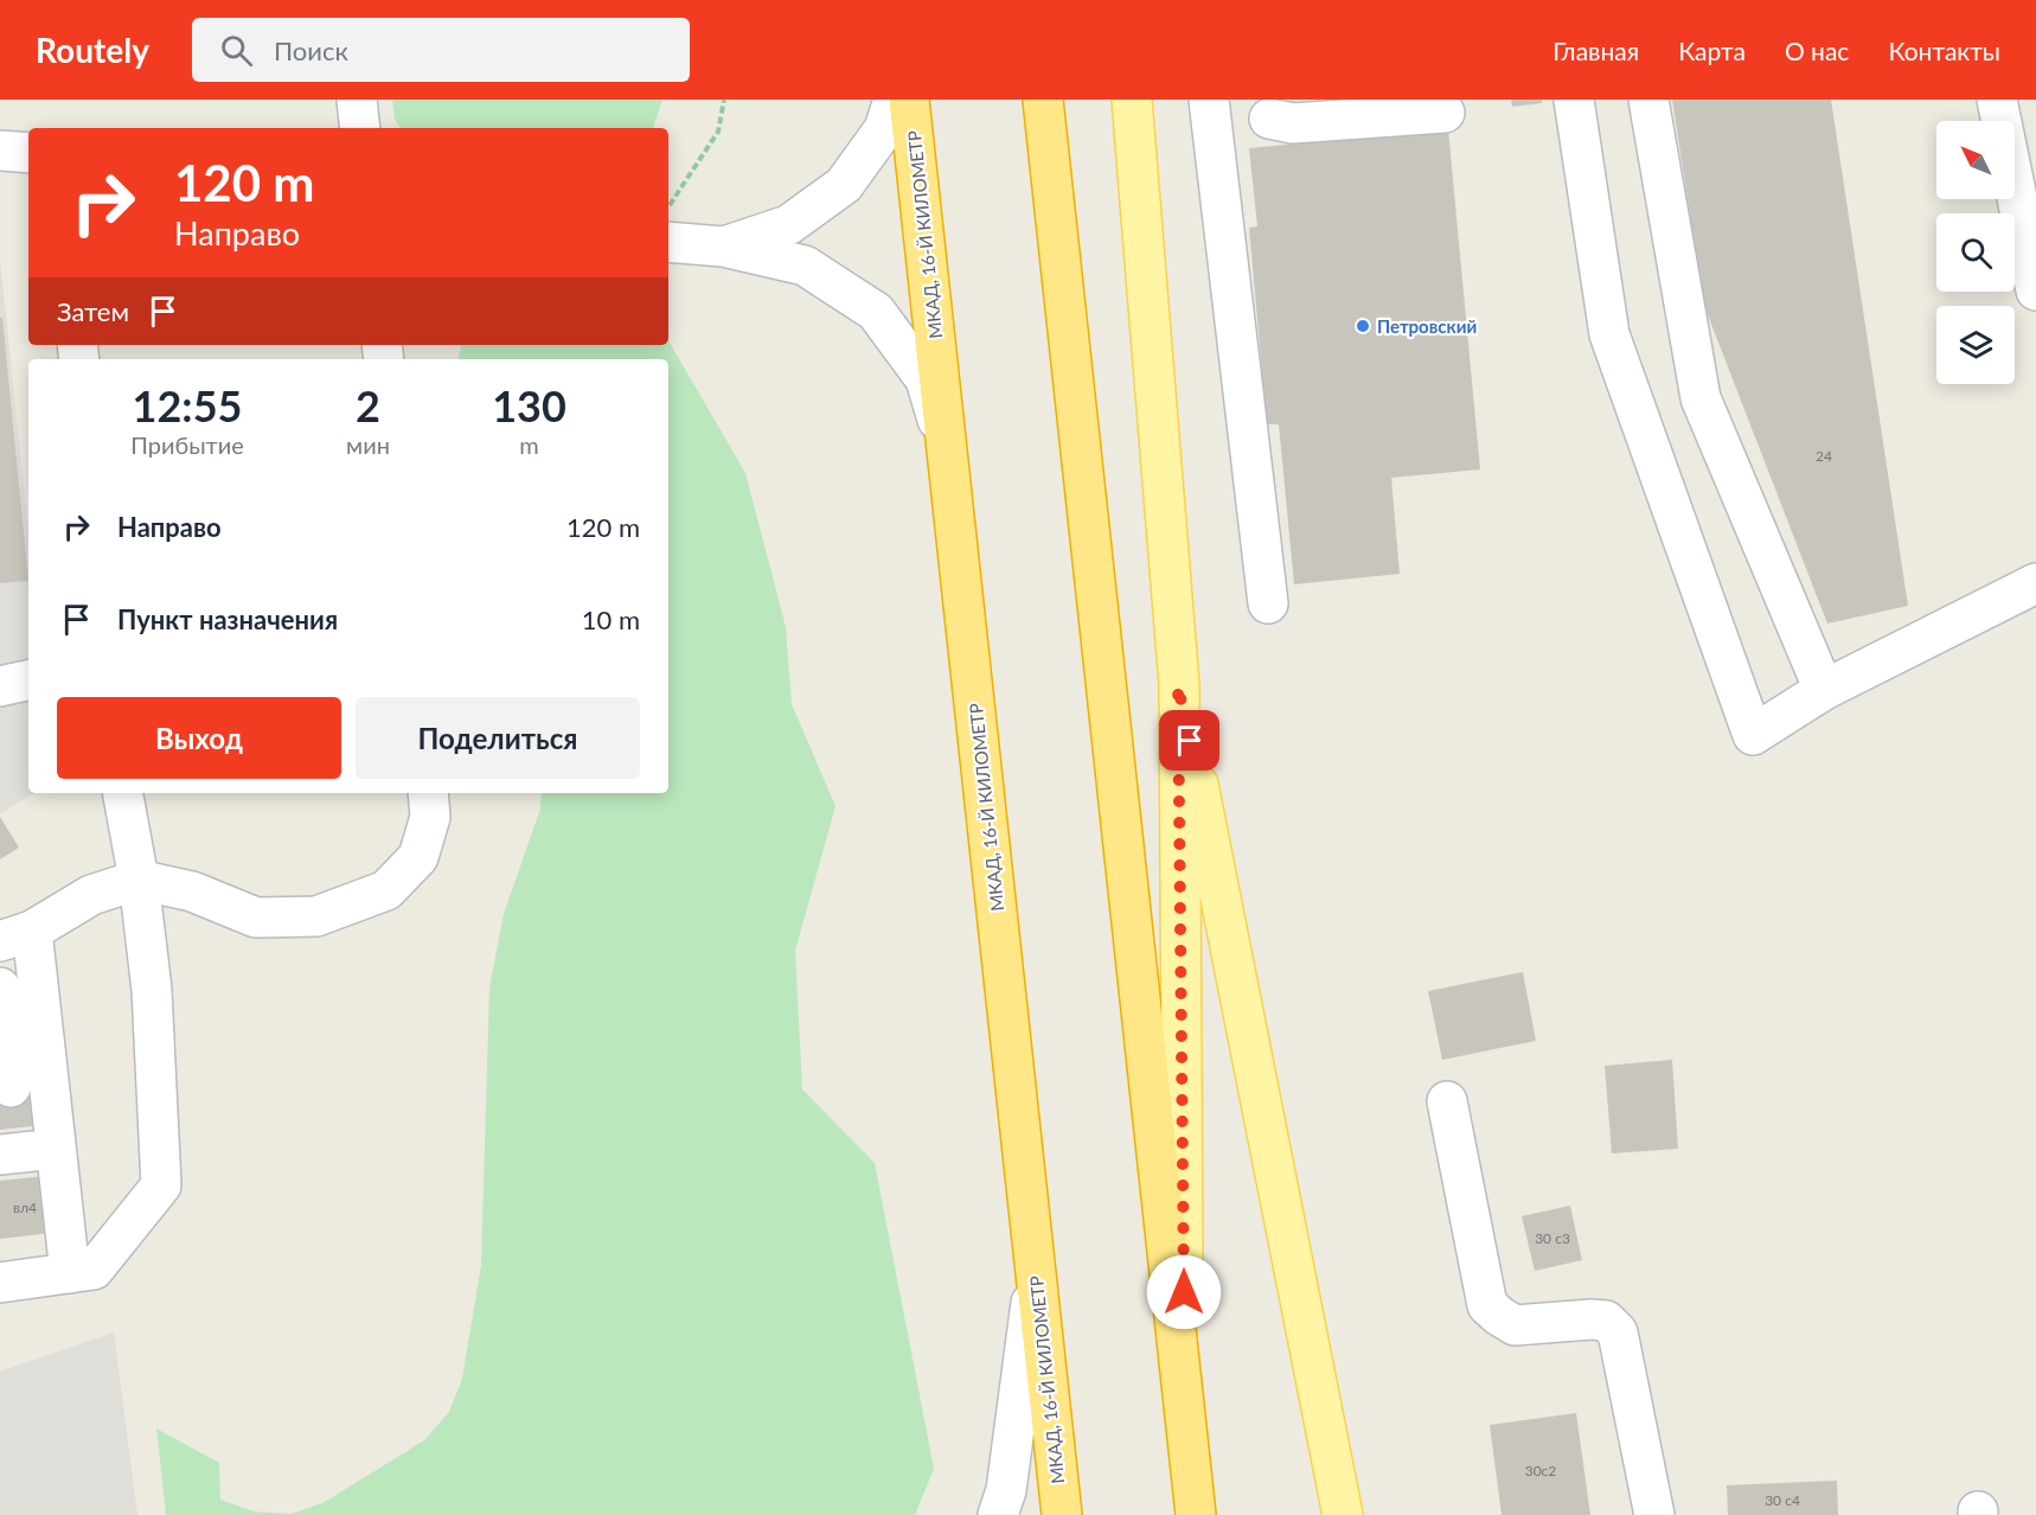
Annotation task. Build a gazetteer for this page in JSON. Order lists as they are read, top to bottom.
{
  "streets": {
    "highway": ["МКАД, 16-Й КИЛОМЕТР"]
  },
  "places": ["Петровский"],
  "house_numbers": [
    "24",
    "вл4",
    "30 с3",
    "30с2",
    "30 с4"
  ],
  "north": "top left",
  "page": {
    "header": "Routely",
    "search": "Поиск",
    "nav": [
      "Главная",
      "Карта",
      "О нас",
      "Контакты"
    ],
    "turn": ["120 m", "Направо"],
    "then": "Затем",
    "eta": [
      "12:55",
      "Прибытие",
      "2",
      "мин",
      "130",
      "m"
    ],
    "list": [
      {
        "name": "Направо",
        "value": "120 m"
      },
      {
        "name": "Пункт назначения",
        "value": "10 m"
      }
    ],
    "buttons": ["Выход", "Поделиться"]
  }
}
